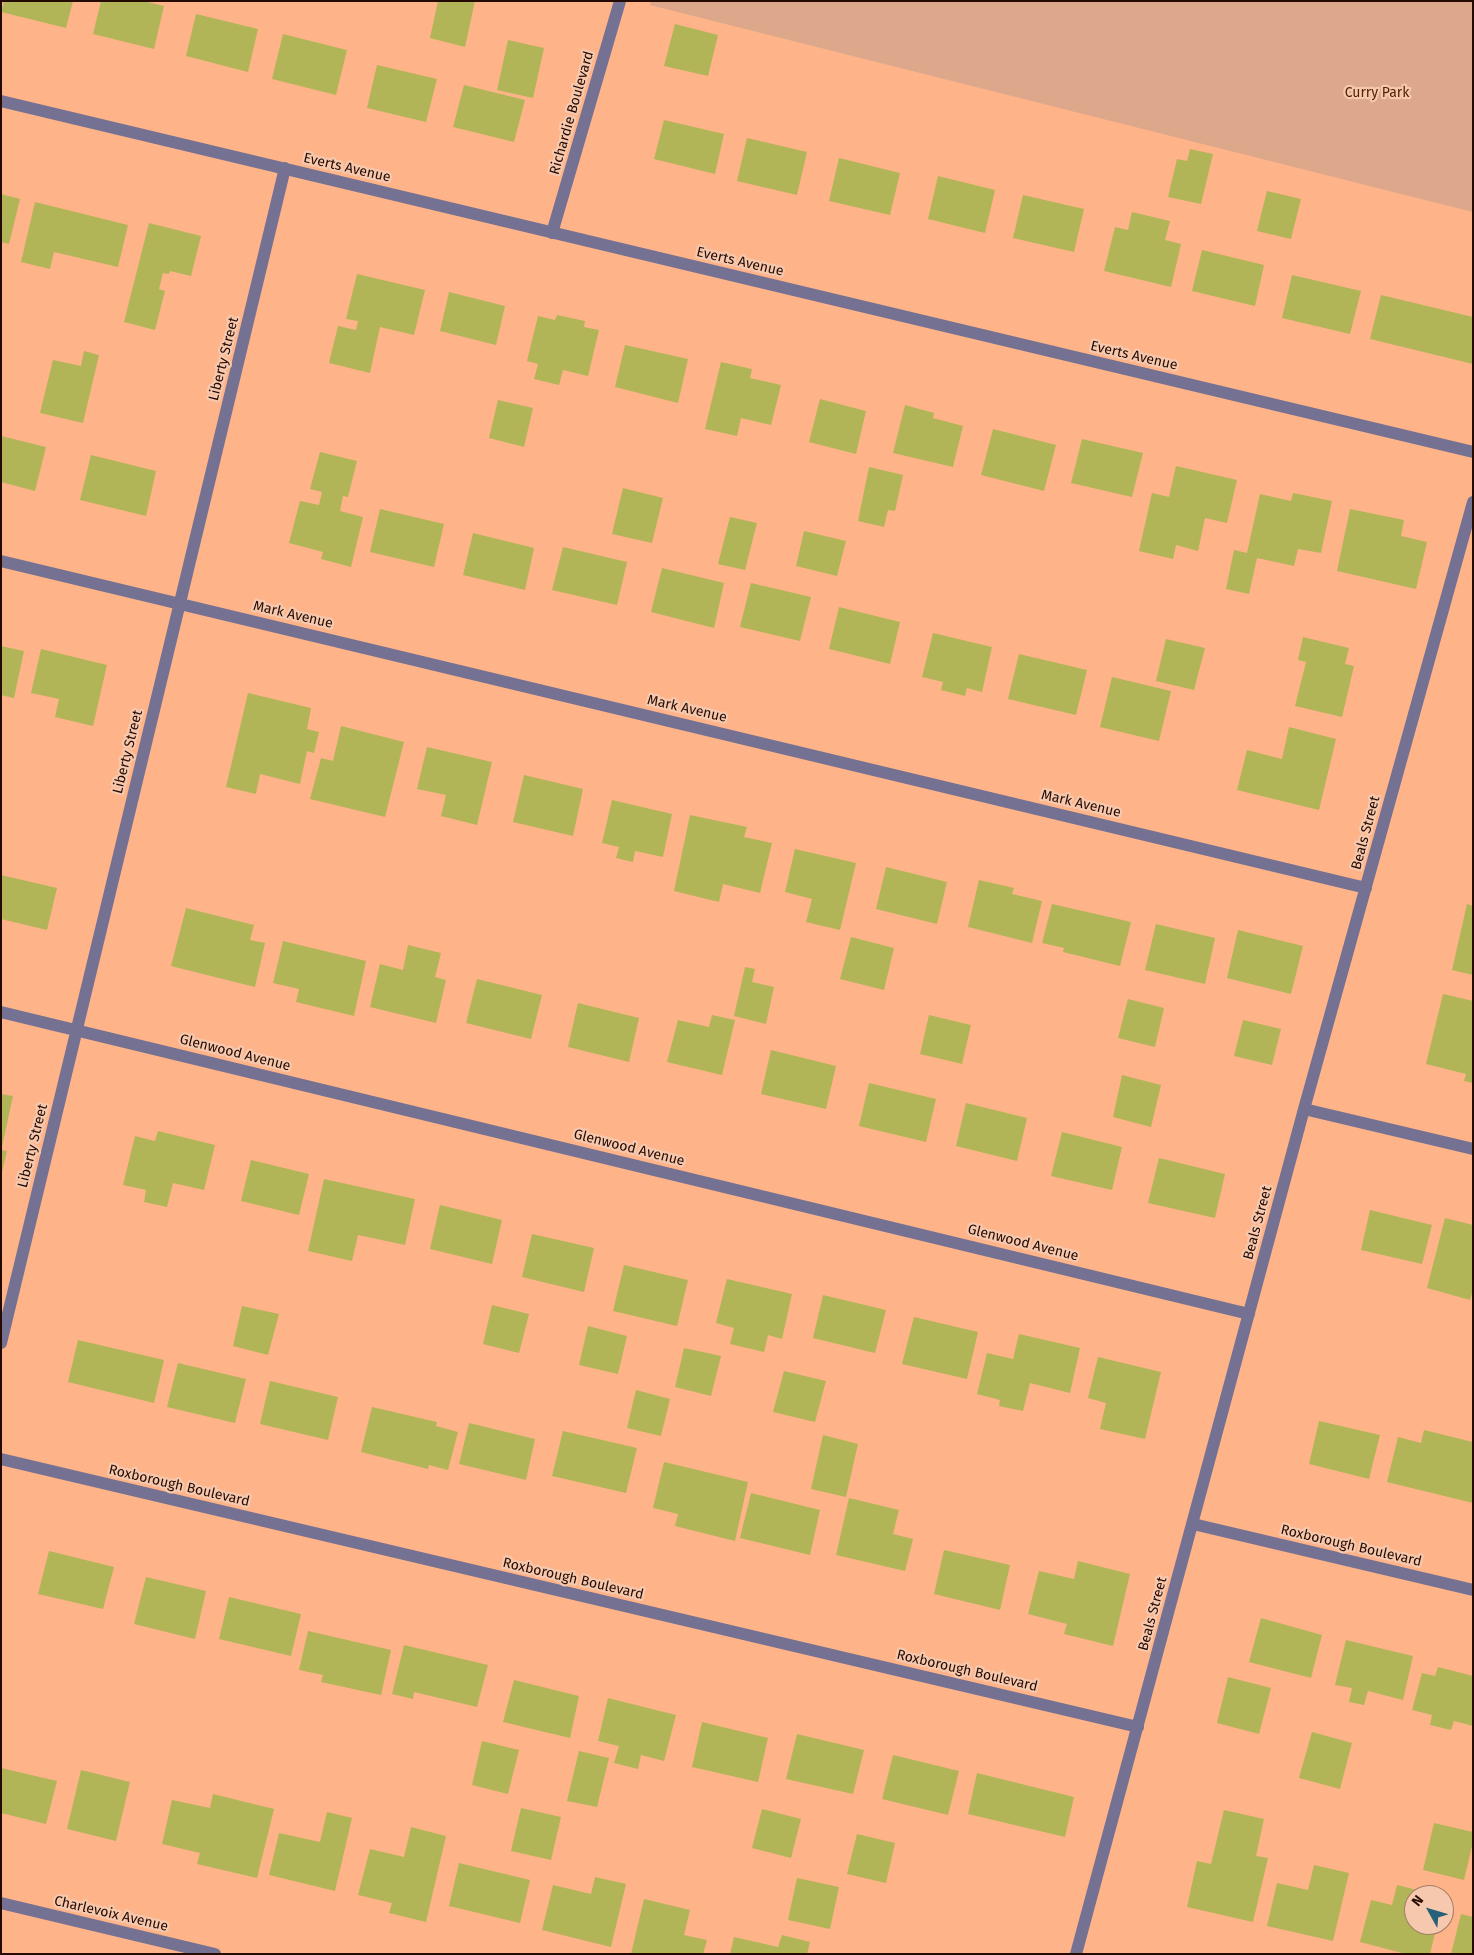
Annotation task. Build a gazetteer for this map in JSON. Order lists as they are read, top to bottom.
{
  "streets": {
    "street": [
      "Richardie Boulevard",
      "Everts Avenue",
      "Liberty Street",
      "Mark Avenue",
      "Beals Street",
      "Glenwood Avenue",
      "Roxborough Boulevard",
      "Charlevoix Avenue"
    ]
  },
  "crossings": [
    ["Richardie Boulevard", "Everts Avenue"],
    ["Everts Avenue", "Liberty Street"],
    ["Liberty Street", "Mark Avenue"],
    ["Liberty Street", "Glenwood Avenue"],
    ["Mark Avenue", "Beals Street"],
    ["Beals Street", "Glenwood Avenue"],
    ["Beals Street", "Roxborough Boulevard"]
  ],
  "parks": ["Curry Park"],
  "north": "top left"
}
